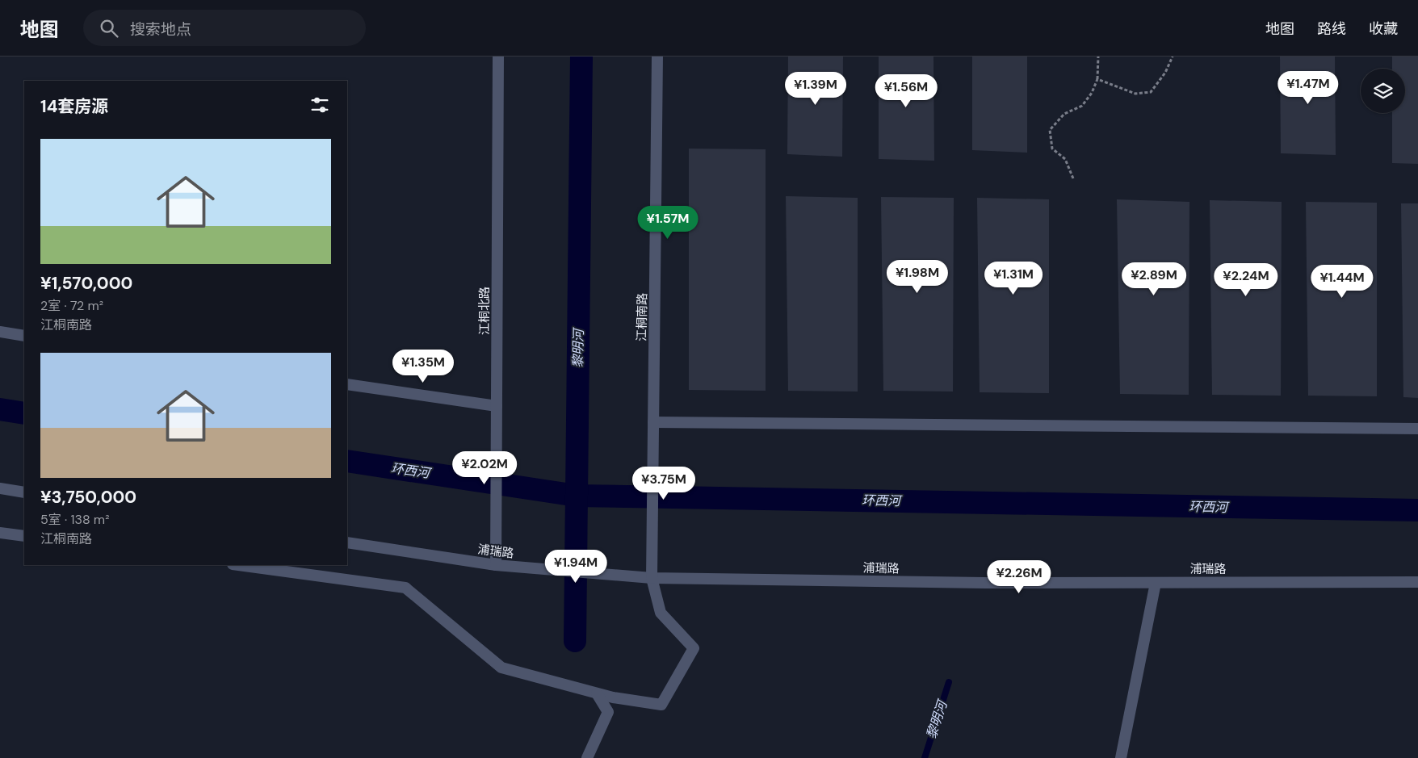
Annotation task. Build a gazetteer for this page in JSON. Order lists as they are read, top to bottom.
{
  "streets": {
    "street": ["江桐北路", "江桐南路", "浦瑞路"]
  },
  "crossings": [
    ["江桐北路", "浦瑞路"],
    ["江桐南路", "浦瑞路"]
  ],
  "water": ["黎明河", "环西河"],
  "page": {
    "header": "地图",
    "search": "搜索地点",
    "nav": ["地图", "路线", "收藏"],
    "price": [
      "¥1.47M",
      "¥1.39M",
      "¥1.56M",
      "¥1.57M",
      "¥1.98M",
      "¥1.31M",
      "¥2.89M",
      "¥2.24M",
      "¥1.44M",
      "¥1.35M",
      "¥2.02M",
      "¥3.75M",
      "¥1.94M",
      "¥2.26M"
    ],
    "heading": "14套房源",
    "list": [
      {
        "name": "¥1,570,000",
        "note": "2室 · 72 m² · 江桐南路"
      },
      {
        "name": "¥3,750,000",
        "note": "5室 · 138 m² · 江桐南路"
      }
    ]
  }
}
